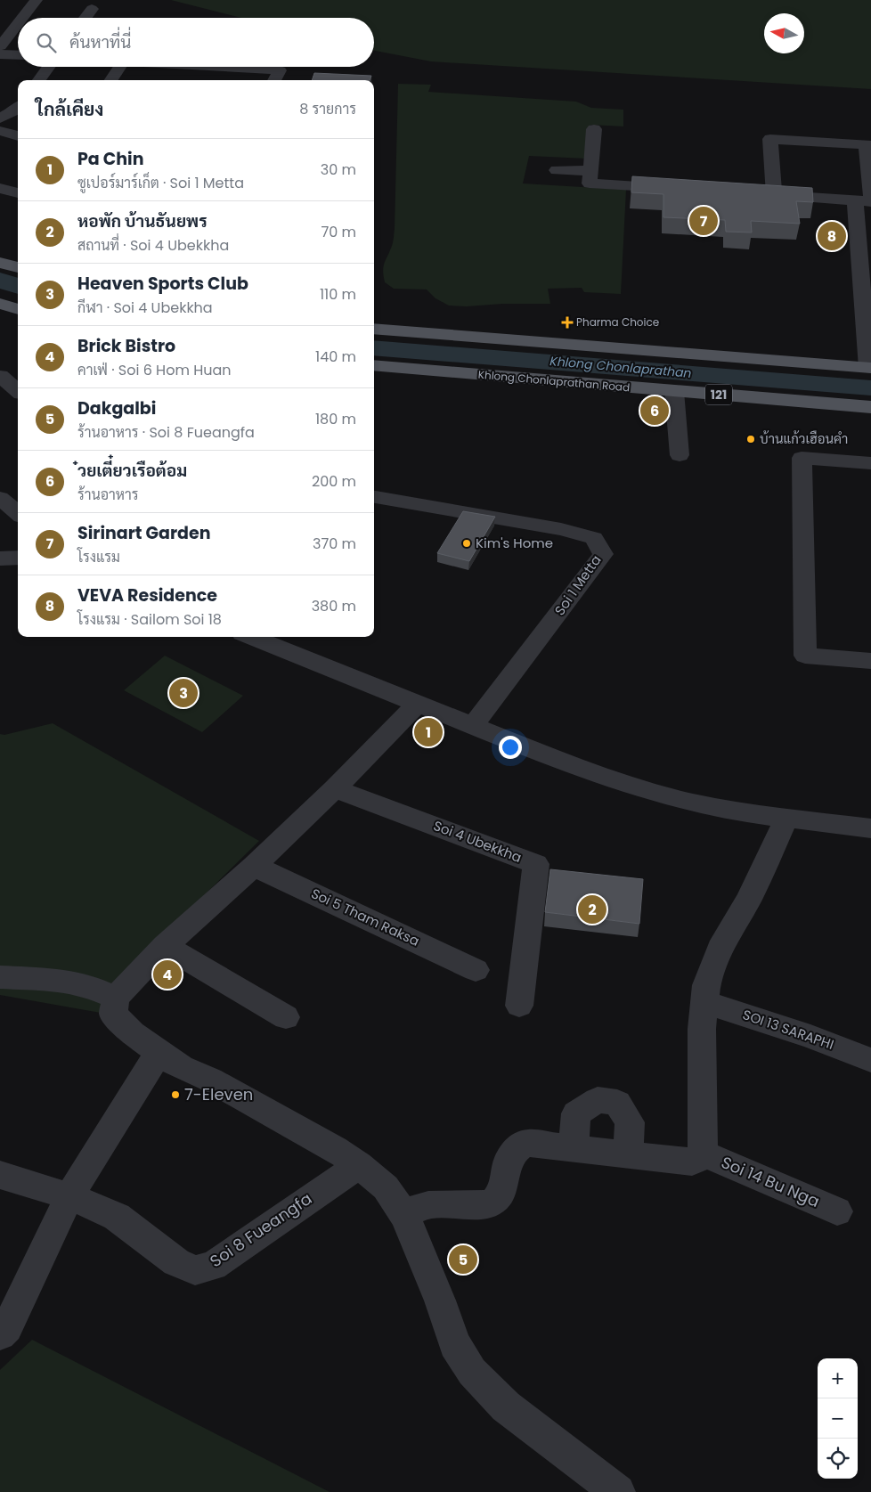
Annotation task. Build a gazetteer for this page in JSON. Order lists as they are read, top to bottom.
{
  "streets": {
    "main road": ["Khlong Chonlaprathan Road", "121"],
    "street": [
      "Soi 1 Metta",
      "Soi 4 Ubekkha",
      "Soi 5 Tham Raksa",
      "SOI 13 SARAPHI",
      "Soi 14 Bu Nga",
      "Soi 8 Fueangfa"
    ]
  },
  "water": ["Khlong Chonlaprathan"],
  "places": {
    "health": ["Pharma Choice"],
    "other": ["บ้านแก้วเฮือนคำ", "Kim's Home", "7-Eleven"]
  },
  "north": "left",
  "page": {
    "search": "ค้นหาที่นี่",
    "heading": ["ใกล้เคียง", "8 รายการ"],
    "list": [
      {
        "mark": "1",
        "name": "Pa Chin",
        "note": "ซูเปอร์มาร์เก็ต · Soi 1 Metta",
        "value": "30 m"
      },
      {
        "mark": "2",
        "name": "หอพัก บ้านธันยพร",
        "note": "สถานที่ · Soi 4 Ubekkha",
        "value": "70 m"
      },
      {
        "mark": "3",
        "name": "Heaven Sports Club",
        "note": "กีฬา · Soi 4 Ubekkha",
        "value": "110 m"
      },
      {
        "mark": "4",
        "name": "Brick Bistro",
        "note": "คาเฟ่ · Soi 6 Hom Huan",
        "value": "140 m"
      },
      {
        "mark": "5",
        "name": "Dakgalbi",
        "note": "ร้านอาหาร · Soi 8 Fueangfa",
        "value": "180 m"
      },
      {
        "mark": "6",
        "name": "๋วยเตี๋ยวเรือต้อม",
        "note": "ร้านอาหาร",
        "value": "200 m"
      },
      {
        "mark": "7",
        "name": "Sirinart Garden",
        "note": "โรงแรม",
        "value": "370 m"
      },
      {
        "mark": "8",
        "name": "VEVA Residence",
        "note": "โรงแรม · Sailom Soi 18",
        "value": "380 m"
      }
    ],
    "pins": [
      "7",
      "8",
      "6",
      "3",
      "1",
      "2",
      "4",
      "5"
    ],
    "map_buttons": ["+", "−"]
  }
}
